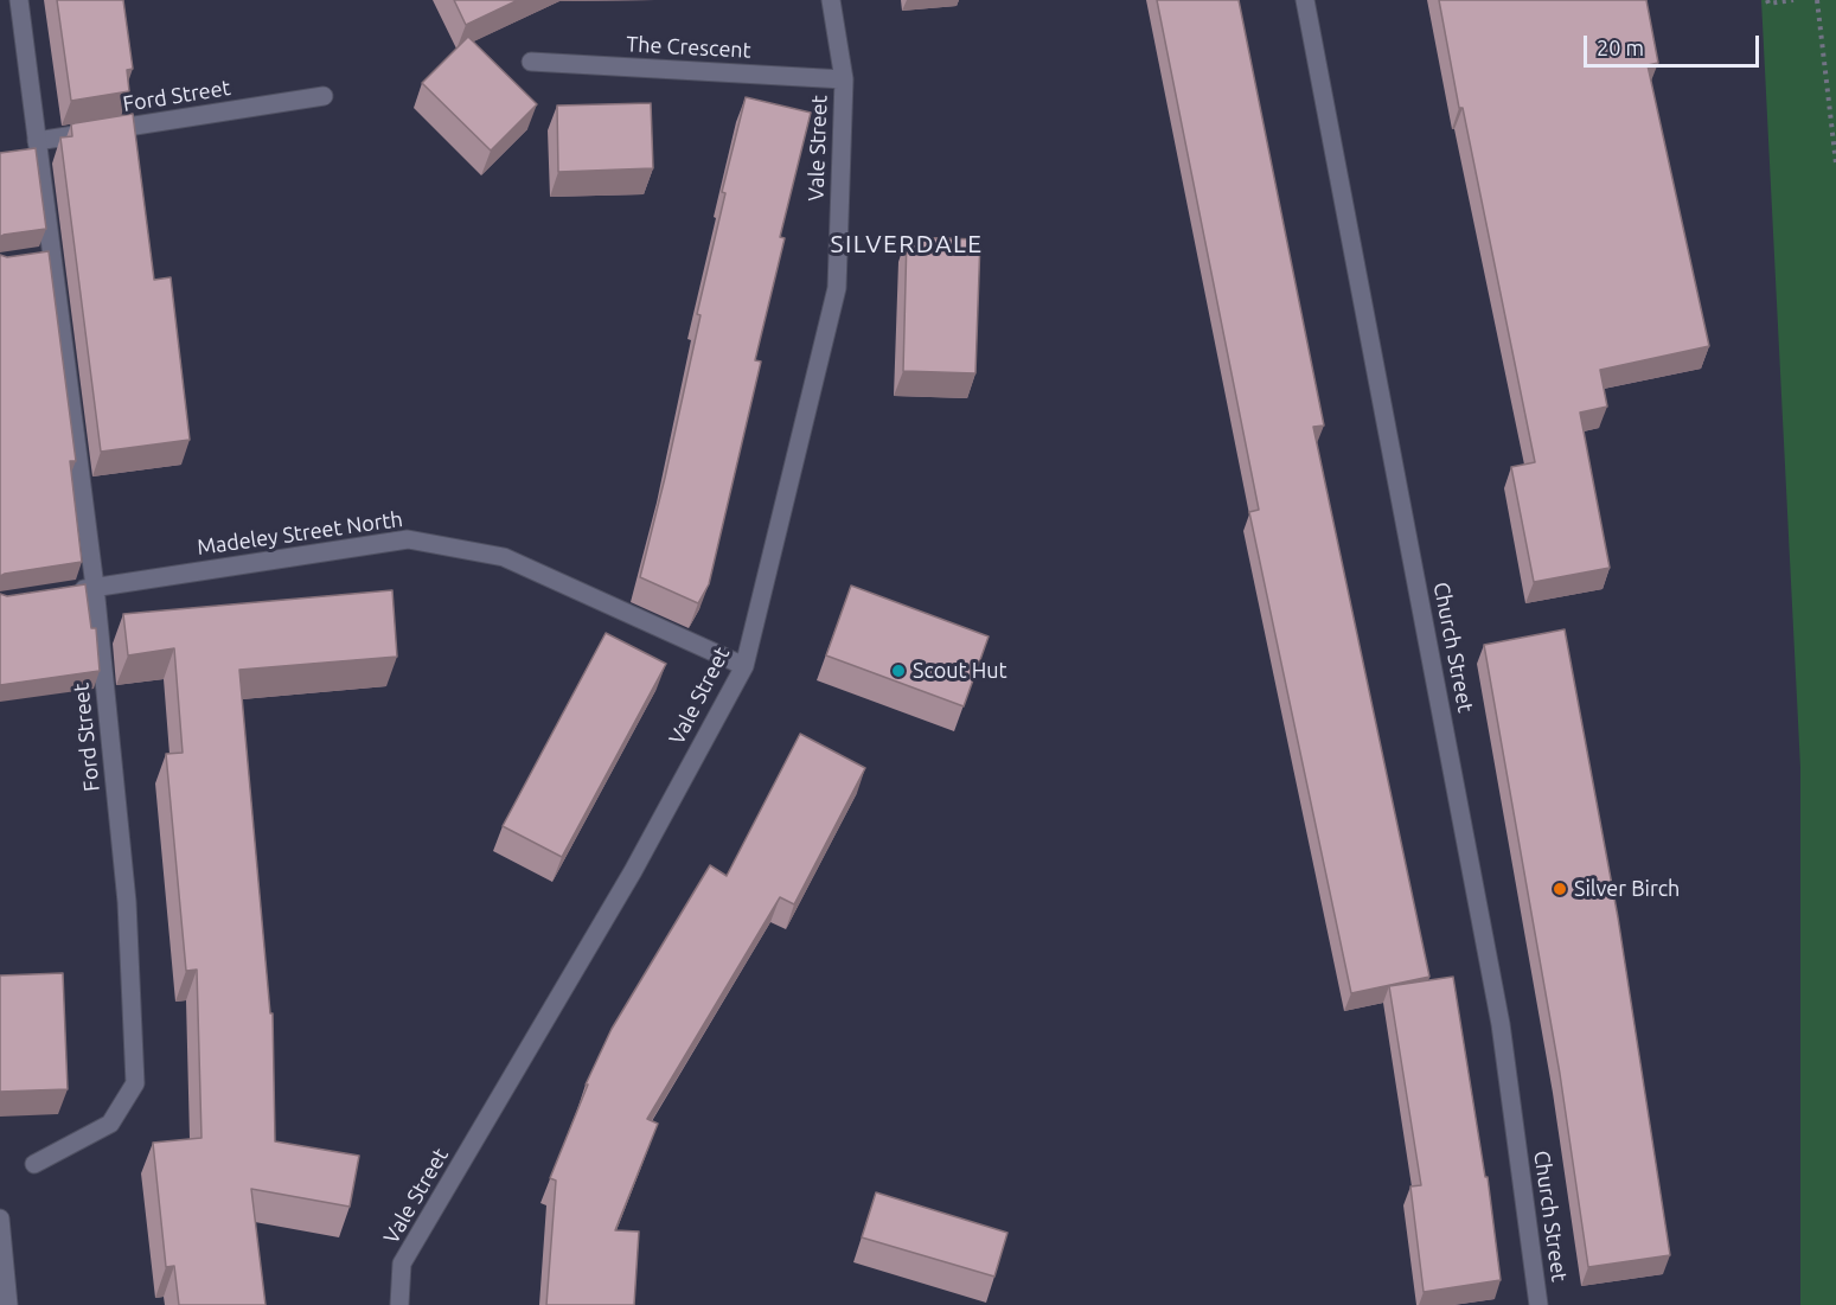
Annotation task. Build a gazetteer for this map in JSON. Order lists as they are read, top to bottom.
{
  "streets": {
    "street": [
      "The Crescent",
      "Ford Street",
      "Vale Street",
      "Madeley Street North",
      "Church Street"
    ]
  },
  "crossings": [
    ["The Crescent", "Vale Street"],
    ["Ford Street", "Madeley Street North"],
    ["Vale Street", "Madeley Street North"]
  ],
  "districts": ["SILVERDALE"],
  "places": ["Scout Hut", "Silver Birch"],
  "scale_bar": "20 m"
}
